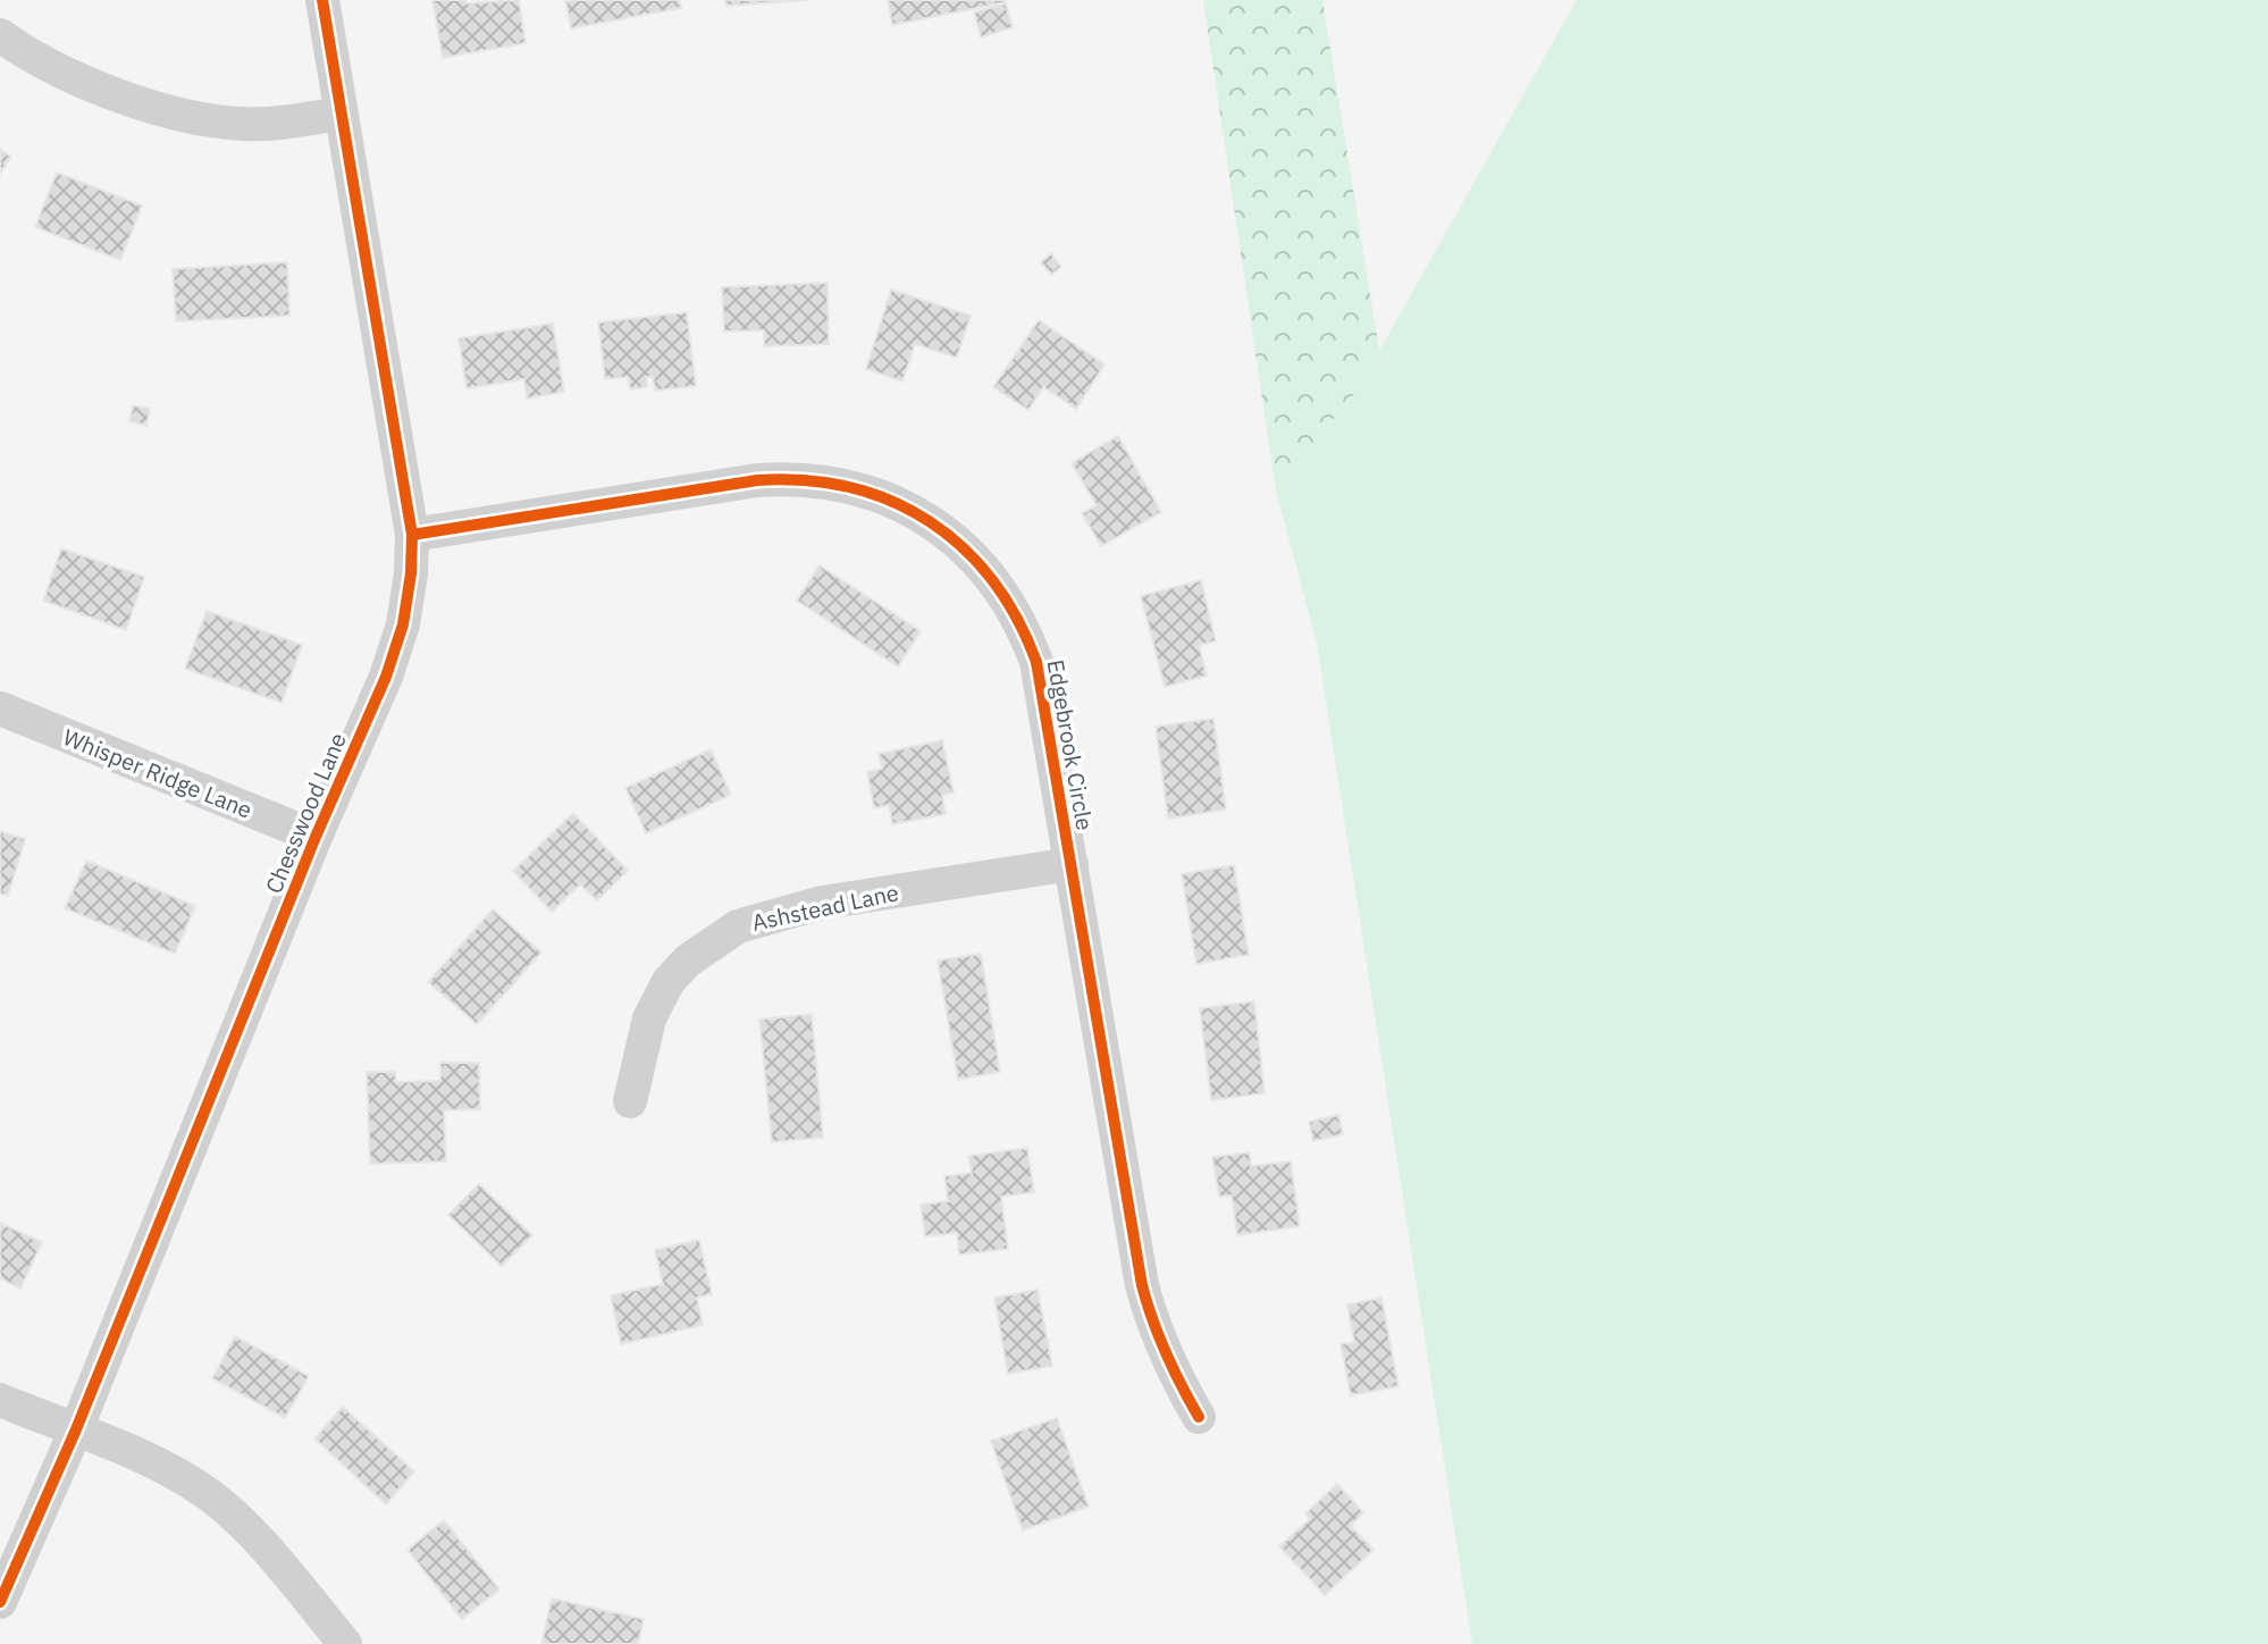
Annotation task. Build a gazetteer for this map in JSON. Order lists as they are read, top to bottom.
{
  "streets": {
    "street": [
      "Edgebrook Circle",
      "Whisper Ridge Lane",
      "Chesswood Lane",
      "Ashstead Lane"
    ]
  },
  "crossings": [
    ["Edgebrook Circle", "Chesswood Lane"],
    ["Edgebrook Circle", "Ashstead Lane"],
    ["Whisper Ridge Lane", "Chesswood Lane"]
  ]
}
